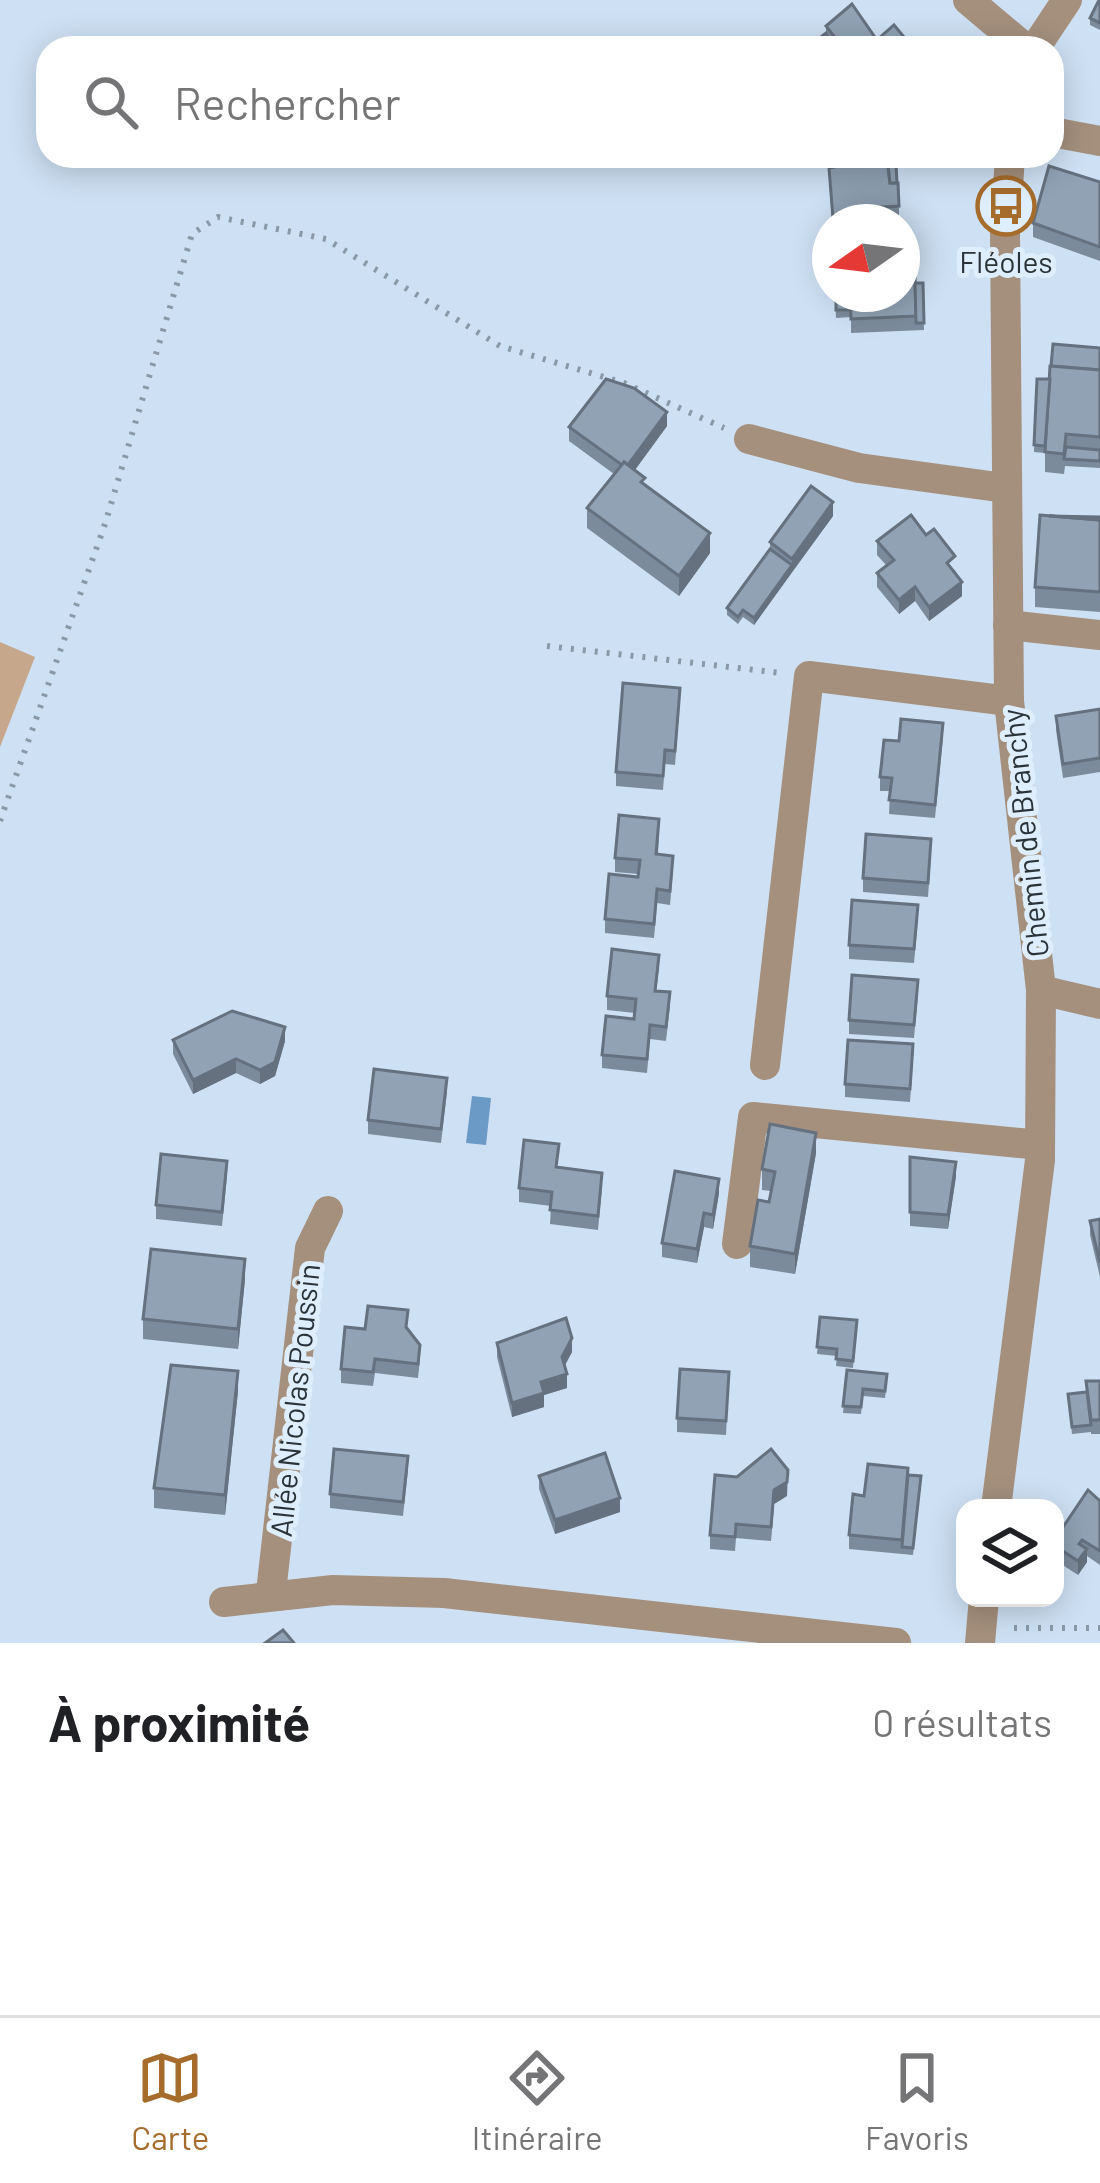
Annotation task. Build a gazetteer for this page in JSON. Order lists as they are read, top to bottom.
{
  "streets": {
    "street": ["Chemin de Branchy", "Allée Nicolas Poussin"]
  },
  "places": {
    "bus stop": ["Fléoles"]
  },
  "north": "left",
  "page": {
    "search": "Rechercher",
    "heading": ["À proximité", "0 résultats"],
    "nav": ["Carte", "Itinéraire", "Favoris"]
  }
}
